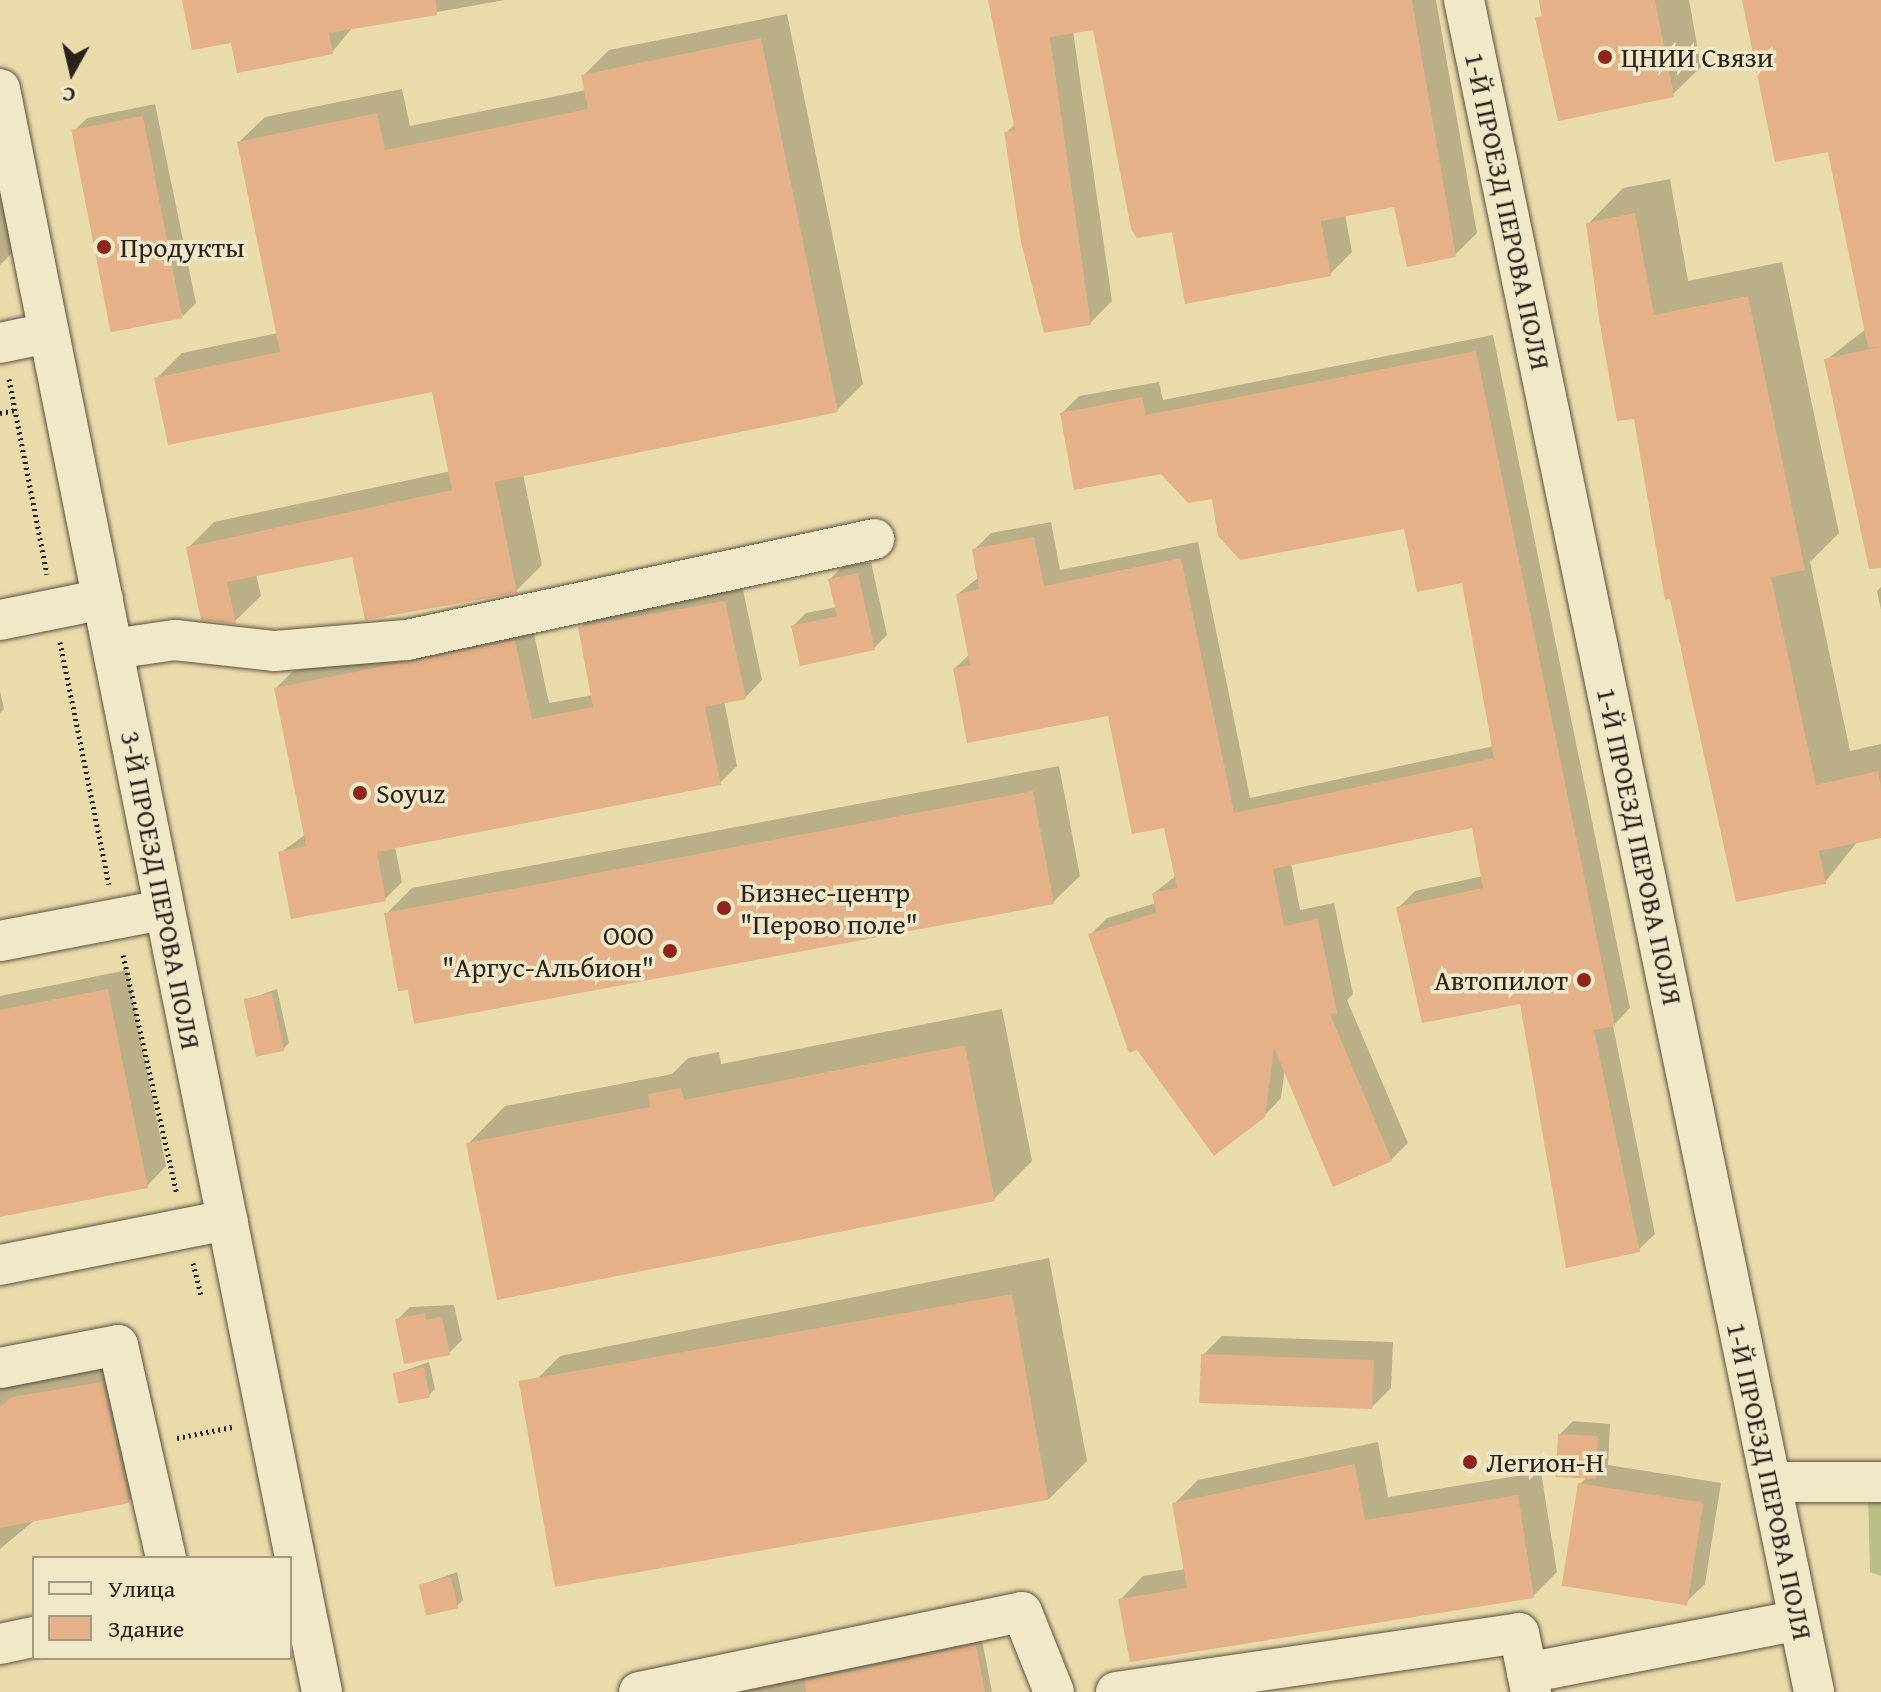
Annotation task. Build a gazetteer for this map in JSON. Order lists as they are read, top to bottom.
{
  "streets": {
    "street": ["1-Й ПРОЕЗД ПЕРОВА ПОЛЯ", "3-Й ПРОЕЗД ПЕРОВА ПОЛЯ"]
  },
  "places": [
    "ЦНИИ Связи",
    "Продукты",
    "Soyuz",
    "Бизнес-центр \"Перово поле\"",
    "ООО \"Аргус-Альбион\"",
    "Автопилот",
    "Легион-Н"
  ],
  "legend": ["Улица", "Здание"],
  "north": "bottom"
}
